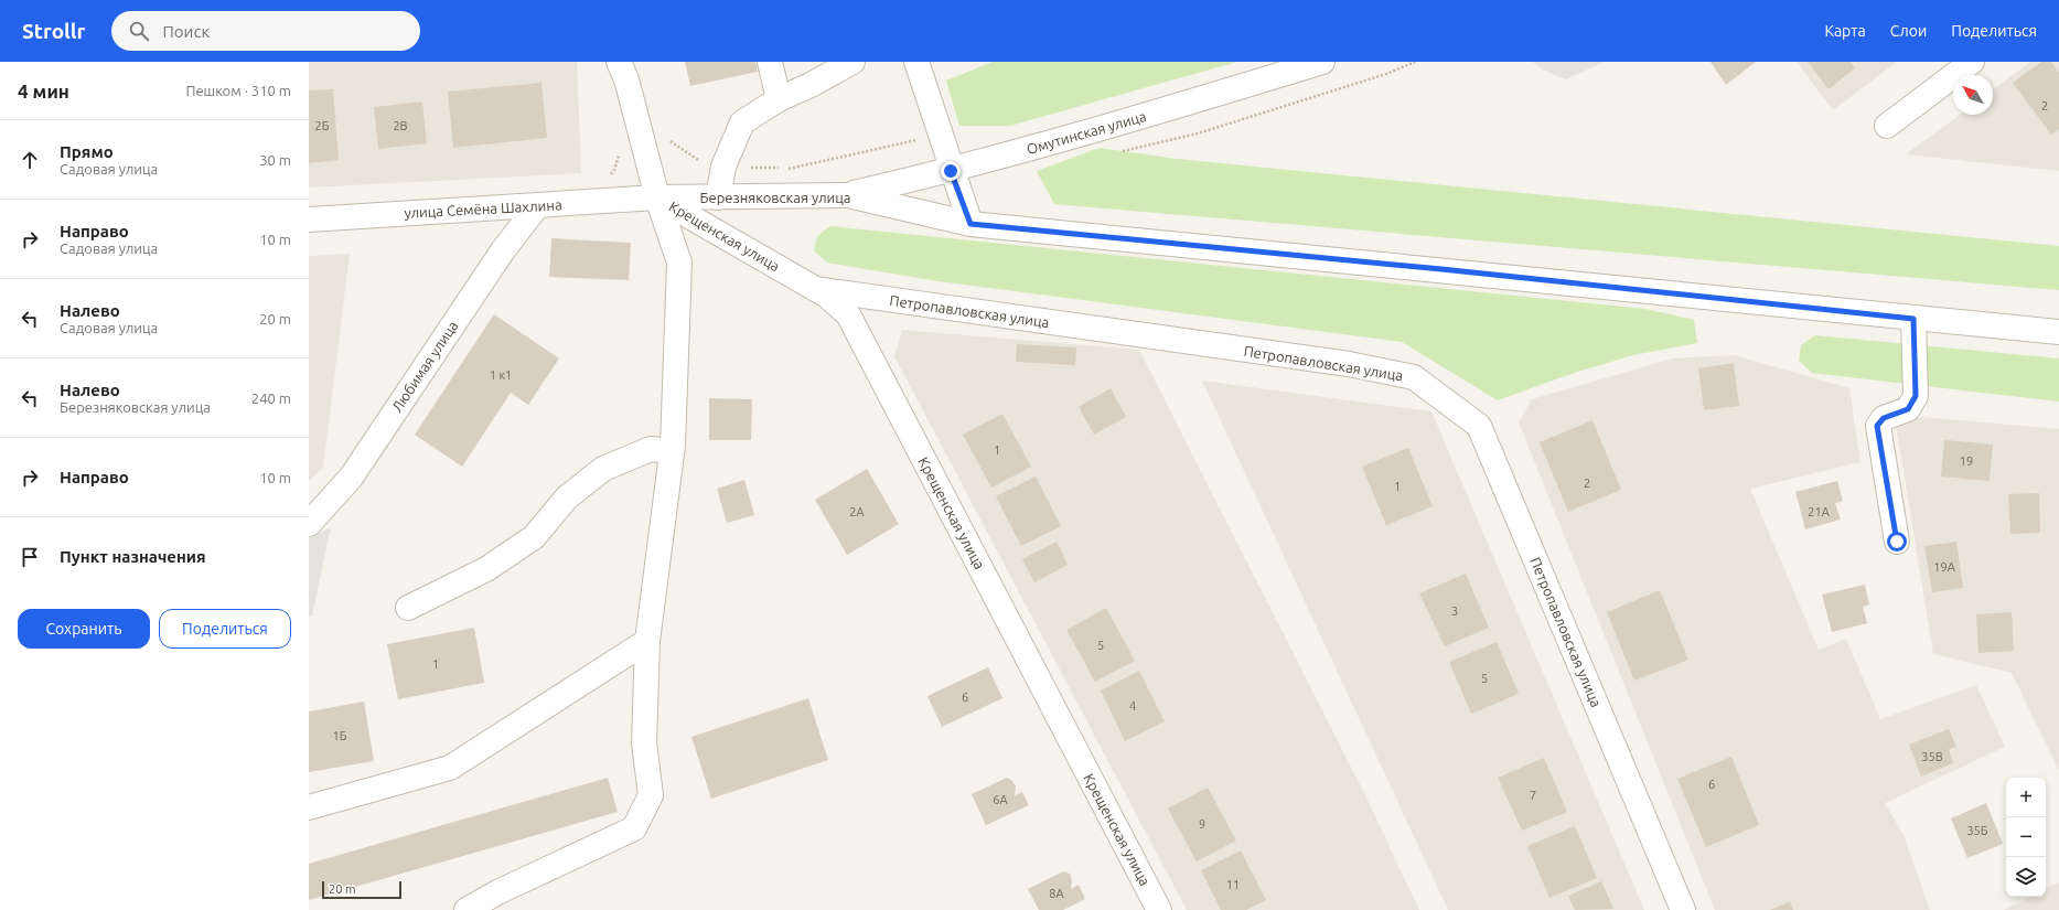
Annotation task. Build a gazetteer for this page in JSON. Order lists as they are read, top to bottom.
{
  "streets": {
    "street": [
      "Омутинская улица",
      "Березняковская улица",
      "улица Семёна Шахлина",
      "Крещенская улица",
      "Петропавловская улица",
      "Любимая улица"
    ]
  },
  "crossings": [
    ["Омутинская улица", "Березняковская улица"],
    ["Березняковская улица", "улица Семёна Шахлина"],
    ["Березняковская улица", "Крещенская улица"],
    ["улица Семёна Шахлина", "Крещенская улица"],
    ["улица Семёна Шахлина", "Любимая улица"],
    ["Крещенская улица", "Петропавловская улица"]
  ],
  "house_numbers": [
    "2",
    "2Б",
    "2В",
    "1 к1",
    "1",
    "19",
    "2",
    "1",
    "2А",
    "21А",
    "19А",
    "3",
    "5",
    "1",
    "5",
    "6",
    "4",
    "1Б",
    "35В",
    "6",
    "7",
    "6А",
    "9",
    "35Б",
    "11",
    "8А"
  ],
  "scale_bar": "20 m",
  "north": "top left",
  "page": {
    "header": "Strollr",
    "search": "Поиск",
    "nav": ["Карта", "Слои", "Поделиться"],
    "heading": ["4 мин", "Пешком · 310 m"],
    "list": [
      ["Прямо", "Садовая улица", "30 m"],
      ["Направо", "Садовая улица", "10 m"],
      ["Налево", "Садовая улица", "20 m"],
      ["Налево", "Березняковская улица", "240 m"],
      ["Направо", "10 m"],
      "Пункт назначения"
    ],
    "buttons": ["Сохранить", "Поделиться"],
    "map_buttons": ["+", "−"],
    "scale": "20 m"
  }
}
